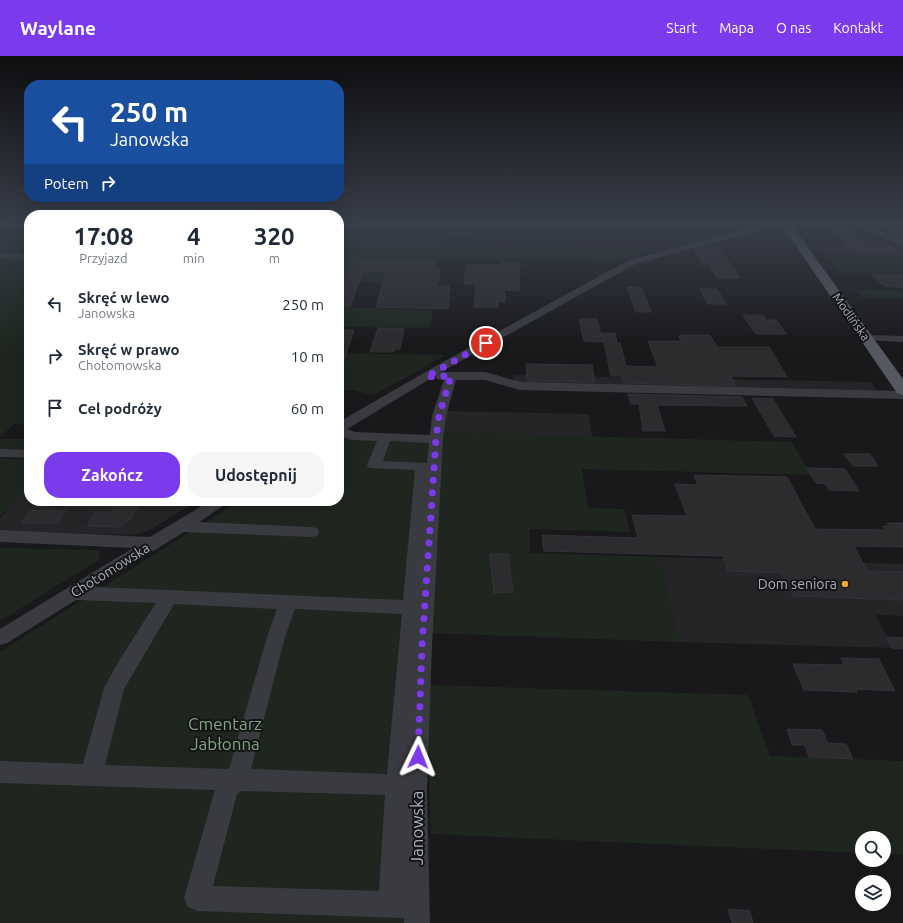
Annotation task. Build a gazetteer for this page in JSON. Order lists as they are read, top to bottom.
{
  "streets": {
    "main road": ["Modlińska"],
    "street": ["Chotomowska", "Janowska"]
  },
  "parks": ["Cmentarz Jabłonna"],
  "places": ["Dom seniora"],
  "page": {
    "header": "Waylane",
    "nav": [
      "Start",
      "Mapa",
      "O nas",
      "Kontakt"
    ],
    "turn": ["250 m", "Janowska"],
    "then": "Potem",
    "eta": [
      "17:08",
      "Przyjazd",
      "4",
      "min",
      "320",
      "m"
    ],
    "list": [
      {
        "name": "Skręć w lewo",
        "note": "Janowska",
        "value": "250 m"
      },
      {
        "name": "Skręć w prawo",
        "note": "Chotomowska",
        "value": "10 m"
      },
      {
        "name": "Cel podróży",
        "value": "60 m"
      }
    ],
    "buttons": ["Zakończ", "Udostępnij"]
  }
}
